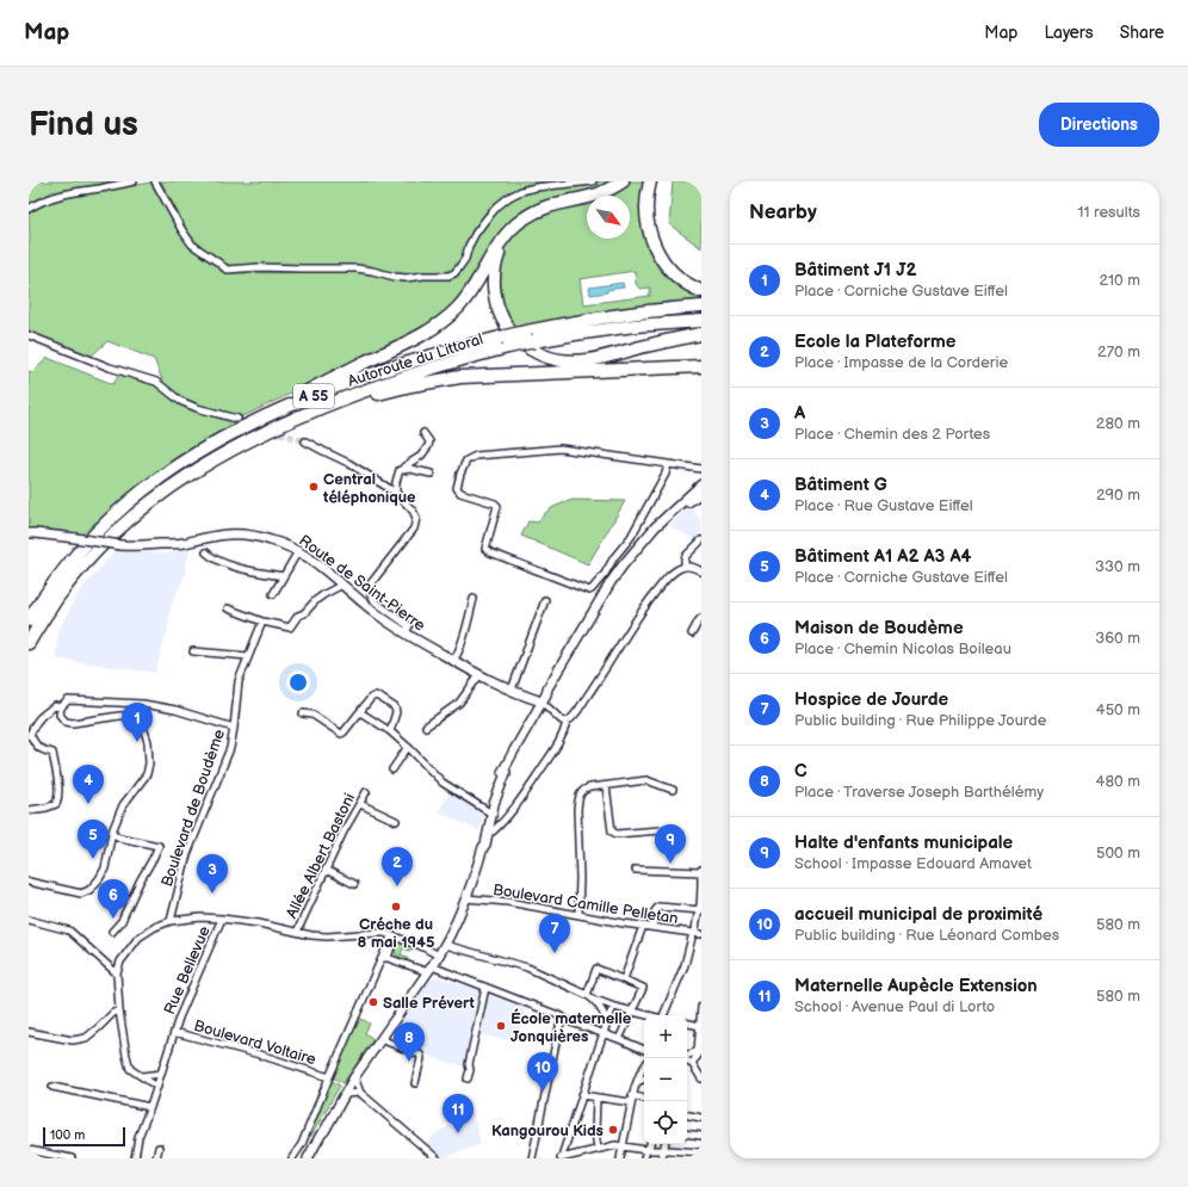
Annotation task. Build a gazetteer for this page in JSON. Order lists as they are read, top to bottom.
{
  "streets": {
    "highway": ["Autoroute du Littoral", "A 55"],
    "main road": ["Route de Saint-Pierre"],
    "street": [
      "Boulevard de Boudème",
      "Allée Albert Bastoni",
      "Boulevard Camille Pelletan",
      "Rue Bellevue",
      "Boulevard Voltaire"
    ]
  },
  "crossings": [
    ["Rue Bellevue", "Boulevard Voltaire"]
  ],
  "places": [
    "Central téléphonique",
    "Créche du 8 mai 1945",
    "Salle Prévert",
    "École maternelle Jonquières",
    "Kangourou Kids"
  ],
  "scale_bar": "100 m",
  "north": "bottom right",
  "page": {
    "header": "Map",
    "nav": ["Map", "Layers", "Share"],
    "buttons": "Directions",
    "title": "Find us",
    "heading": ["Nearby", "11 results"],
    "list": [
      {
        "mark": "1",
        "name": "Bâtiment J1 J2",
        "note": "Place · Corniche Gustave Eiffel",
        "value": "210 m"
      },
      {
        "mark": "2",
        "name": "Ecole la Plateforme",
        "note": "Place · Impasse de la Corderie",
        "value": "270 m"
      },
      {
        "mark": "3",
        "name": "A",
        "note": "Place · Chemin des 2 Portes",
        "value": "280 m"
      },
      {
        "mark": "4",
        "name": "Bâtiment G",
        "note": "Place · Rue Gustave Eiffel",
        "value": "290 m"
      },
      {
        "mark": "5",
        "name": "Bâtiment A1 A2 A3 A4",
        "note": "Place · Corniche Gustave Eiffel",
        "value": "330 m"
      },
      {
        "mark": "6",
        "name": "Maison de Boudème",
        "note": "Place · Chemin Nicolas Boileau",
        "value": "360 m"
      },
      {
        "mark": "7",
        "name": "Hospice de Jourde",
        "note": "Public building · Rue Philippe Jourde",
        "value": "450 m"
      },
      {
        "mark": "8",
        "name": "C",
        "note": "Place · Traverse Joseph Barthélémy",
        "value": "480 m"
      },
      {
        "mark": "9",
        "name": "Halte d'enfants municipale",
        "note": "School · Impasse Edouard Amavet",
        "value": "500 m"
      },
      {
        "mark": "10",
        "name": "accueil municipal de proximité",
        "note": "Public building · Rue Léonard Combes",
        "value": "580 m"
      },
      {
        "mark": "11",
        "name": "Maternelle Aupècle Extension",
        "note": "School · Avenue Paul di Lorto",
        "value": "580 m"
      }
    ],
    "pins": [
      "1",
      "4",
      "5",
      "9",
      "2",
      "3",
      "6",
      "7",
      "8",
      "10",
      "11"
    ],
    "map_buttons": ["+", "−"],
    "scale": "100 m"
  }
}
